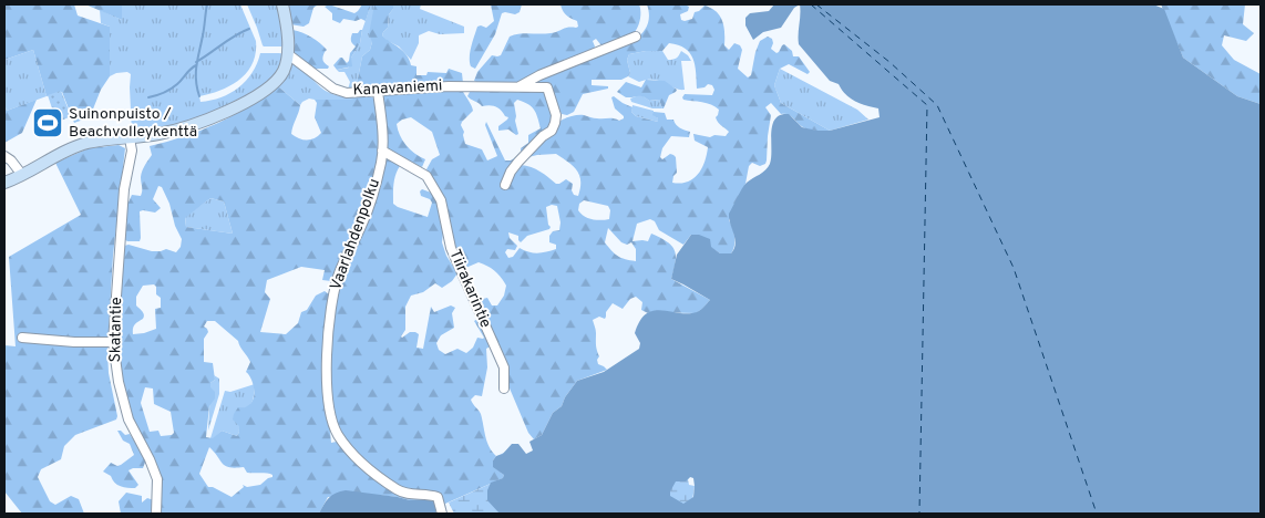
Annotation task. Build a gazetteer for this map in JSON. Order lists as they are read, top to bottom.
{
  "streets": {
    "street": [
      "Kanavaniemi",
      "Vaarlahdenpolku",
      "Tiirakarintie",
      "Skatantie"
    ]
  },
  "crossings": [
    ["Kanavaniemi", "Vaarlahdenpolku"],
    ["Vaarlahdenpolku", "Tiirakarintie"]
  ],
  "places": {
    "sports": ["Suinonpuisto / Beachvolleykenttä"]
  }
}
